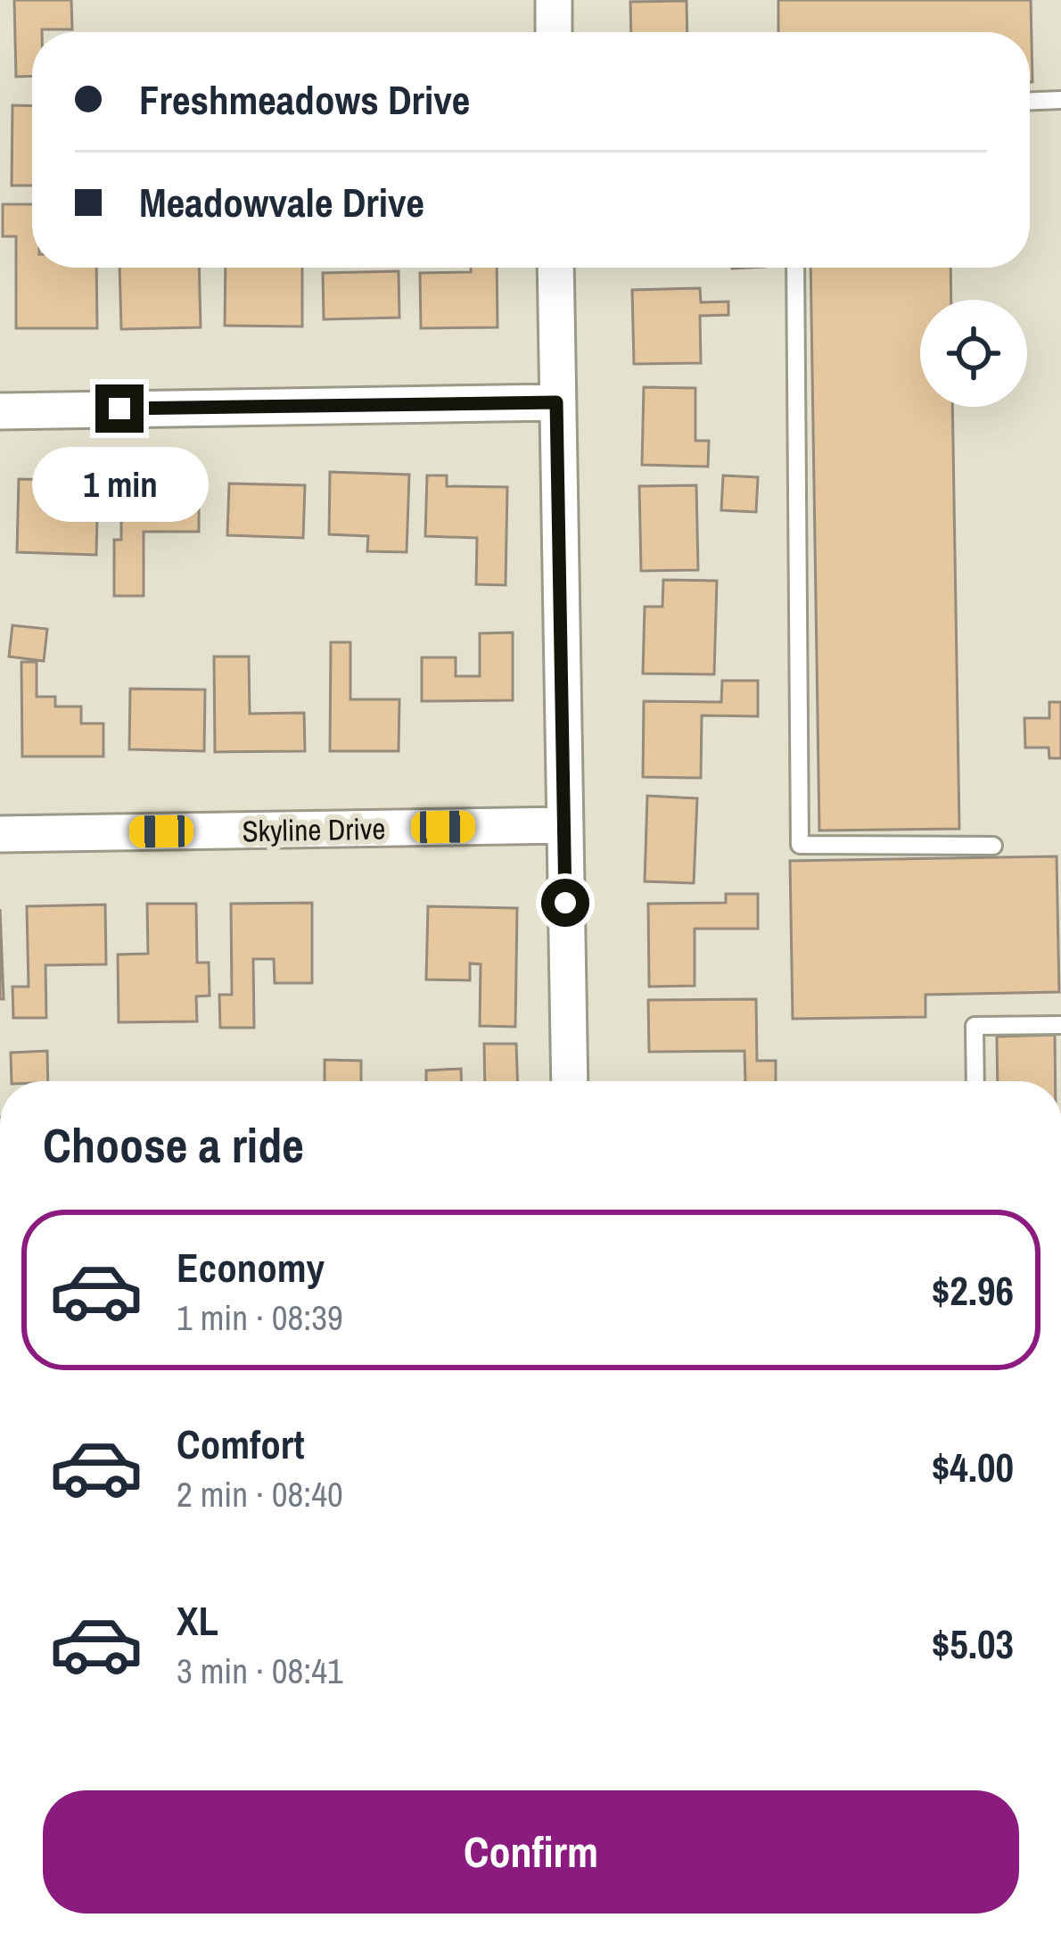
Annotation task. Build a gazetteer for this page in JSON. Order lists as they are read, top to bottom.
{
  "streets": {
    "street": ["Skyline Drive"]
  },
  "page": {
    "banner": ["Freshmeadows Drive", "Meadowvale Drive"],
    "bubble": "1 min",
    "heading": "Choose a ride",
    "list": [
      {
        "name": "Economy",
        "note": "1 min · 08:39",
        "value": "$2.96"
      },
      {
        "name": "Comfort",
        "note": "2 min · 08:40",
        "value": "$4.00"
      },
      {
        "name": "XL",
        "note": "3 min · 08:41",
        "value": "$5.03"
      }
    ],
    "buttons": "Confirm"
  }
}
